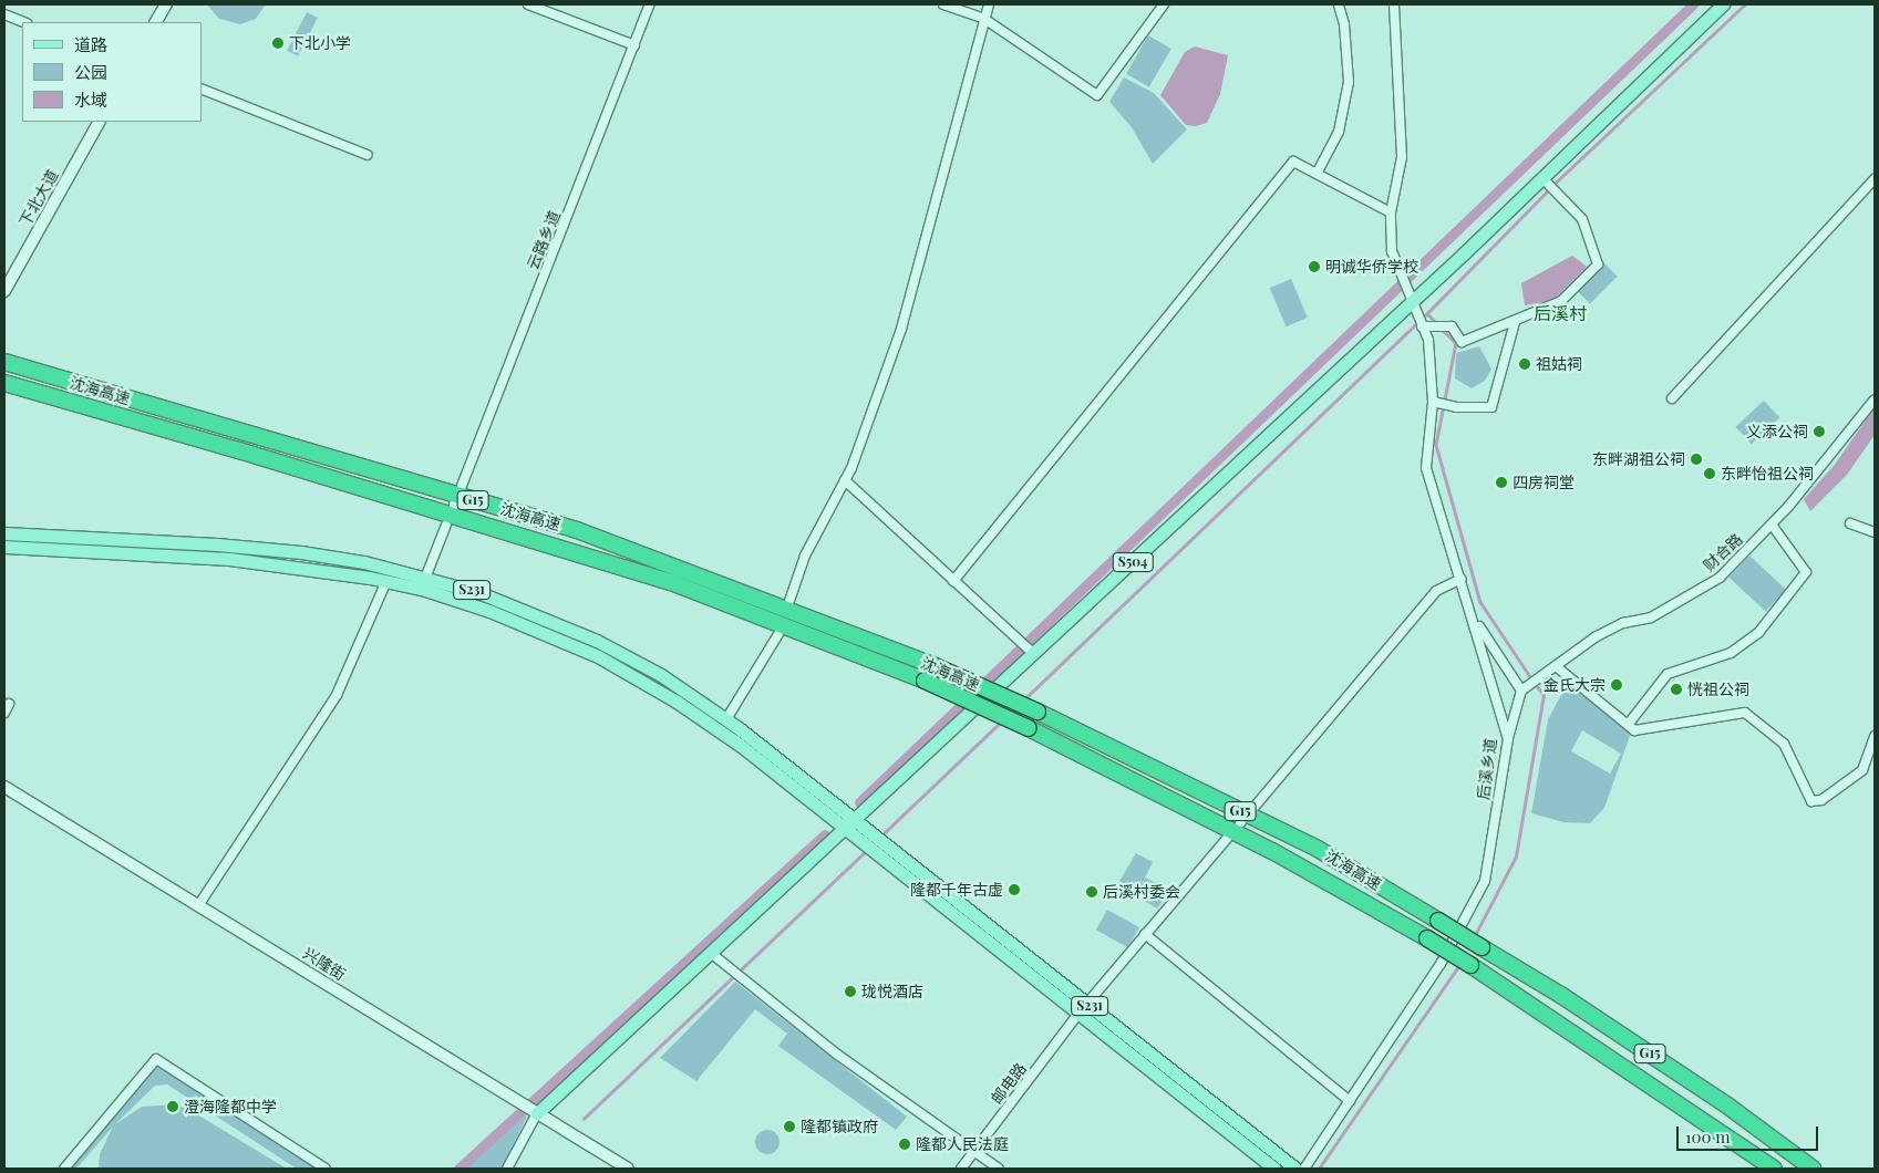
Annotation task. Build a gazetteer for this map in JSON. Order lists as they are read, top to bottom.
{
  "streets": {
    "highway": ["沈海高速", "G15"],
    "main road": ["S504", "S231"],
    "street": [
      "下北大道",
      "云路乡道",
      "财合路",
      "后溪乡道",
      "兴隆街",
      "邮电路"
    ]
  },
  "crossings": [
    ["S504", "S231"],
    ["S504", "后溪乡道"],
    ["S504", "兴隆街"],
    ["S231", "邮电路"]
  ],
  "districts": ["后溪村"],
  "places": [
    "下北小学",
    "明诚华侨学校",
    "祖姑祠",
    "义添公祠",
    "东畔湖祖公祠",
    "东畔怡祖公祠",
    "四房祠堂",
    "金氏大宗",
    "恍祖公祠",
    "隆都千年古虚",
    "后溪村委会",
    "珑悦酒店",
    "澄海隆都中学",
    "隆都镇政府",
    "隆都人民法庭"
  ],
  "legend": ["道路", "公园", "水域"],
  "scale_bar": "100 m"
}
